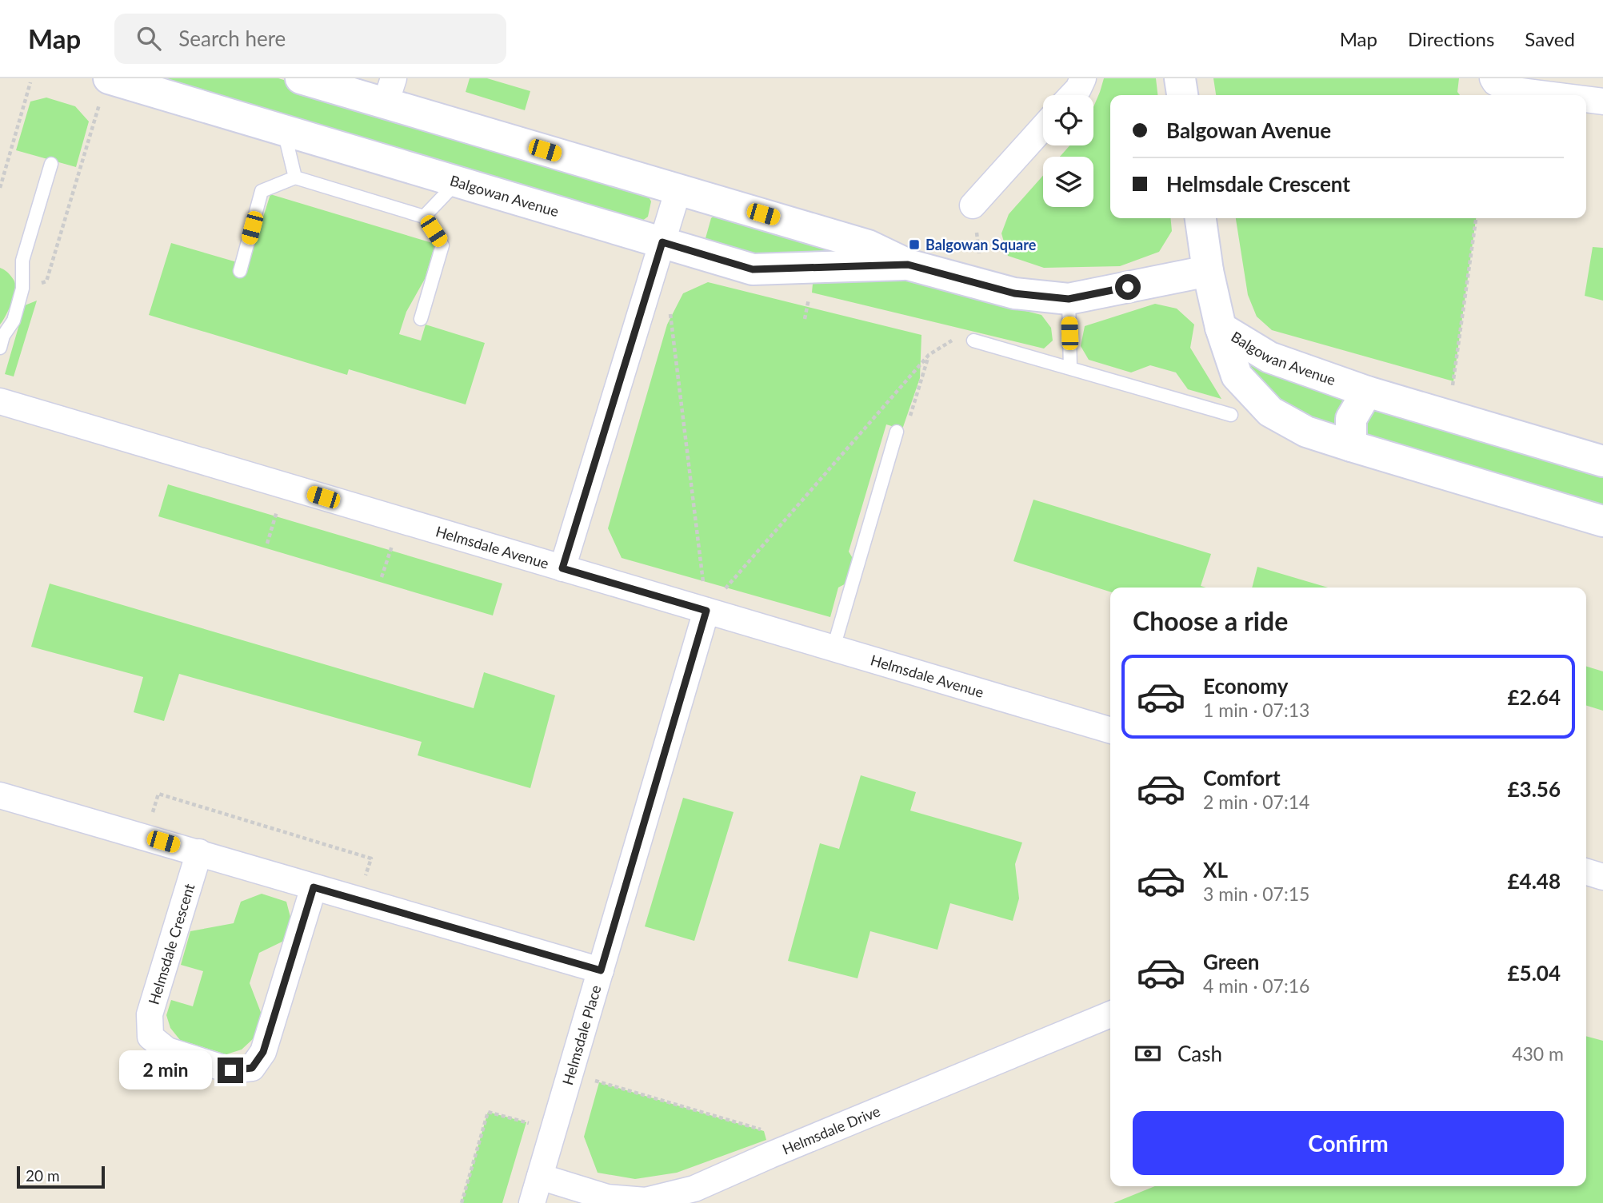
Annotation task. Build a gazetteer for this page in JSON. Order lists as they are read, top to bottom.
{
  "streets": {
    "street": [
      "Balgowan Avenue",
      "Helmsdale Avenue",
      "Helmsdale Crescent",
      "Helmsdale Place",
      "Helmsdale Drive"
    ]
  },
  "crossings": [
    ["Helmsdale Avenue", "Helmsdale Place"],
    ["Helmsdale Place", "Helmsdale Drive"]
  ],
  "places": {
    "transit": ["Balgowan Square"]
  },
  "scale_bar": "20 m",
  "page": {
    "header": "Map",
    "search": "Search here",
    "nav": ["Map", "Directions", "Saved"],
    "banner": ["Balgowan Avenue", "Helmsdale Crescent"],
    "heading": "Choose a ride",
    "list": [
      {
        "name": "Economy",
        "note": "1 min · 07:13",
        "value": "£2.64"
      },
      {
        "name": "Comfort",
        "note": "2 min · 07:14",
        "value": "£3.56"
      },
      {
        "name": "XL",
        "note": "3 min · 07:15",
        "value": "£4.48"
      },
      {
        "name": "Green",
        "note": "4 min · 07:16",
        "value": "£5.04"
      }
    ],
    "pay": ["Cash", "430 m"],
    "bubble": "2 min",
    "buttons": "Confirm",
    "scale": "20 m"
  }
}
